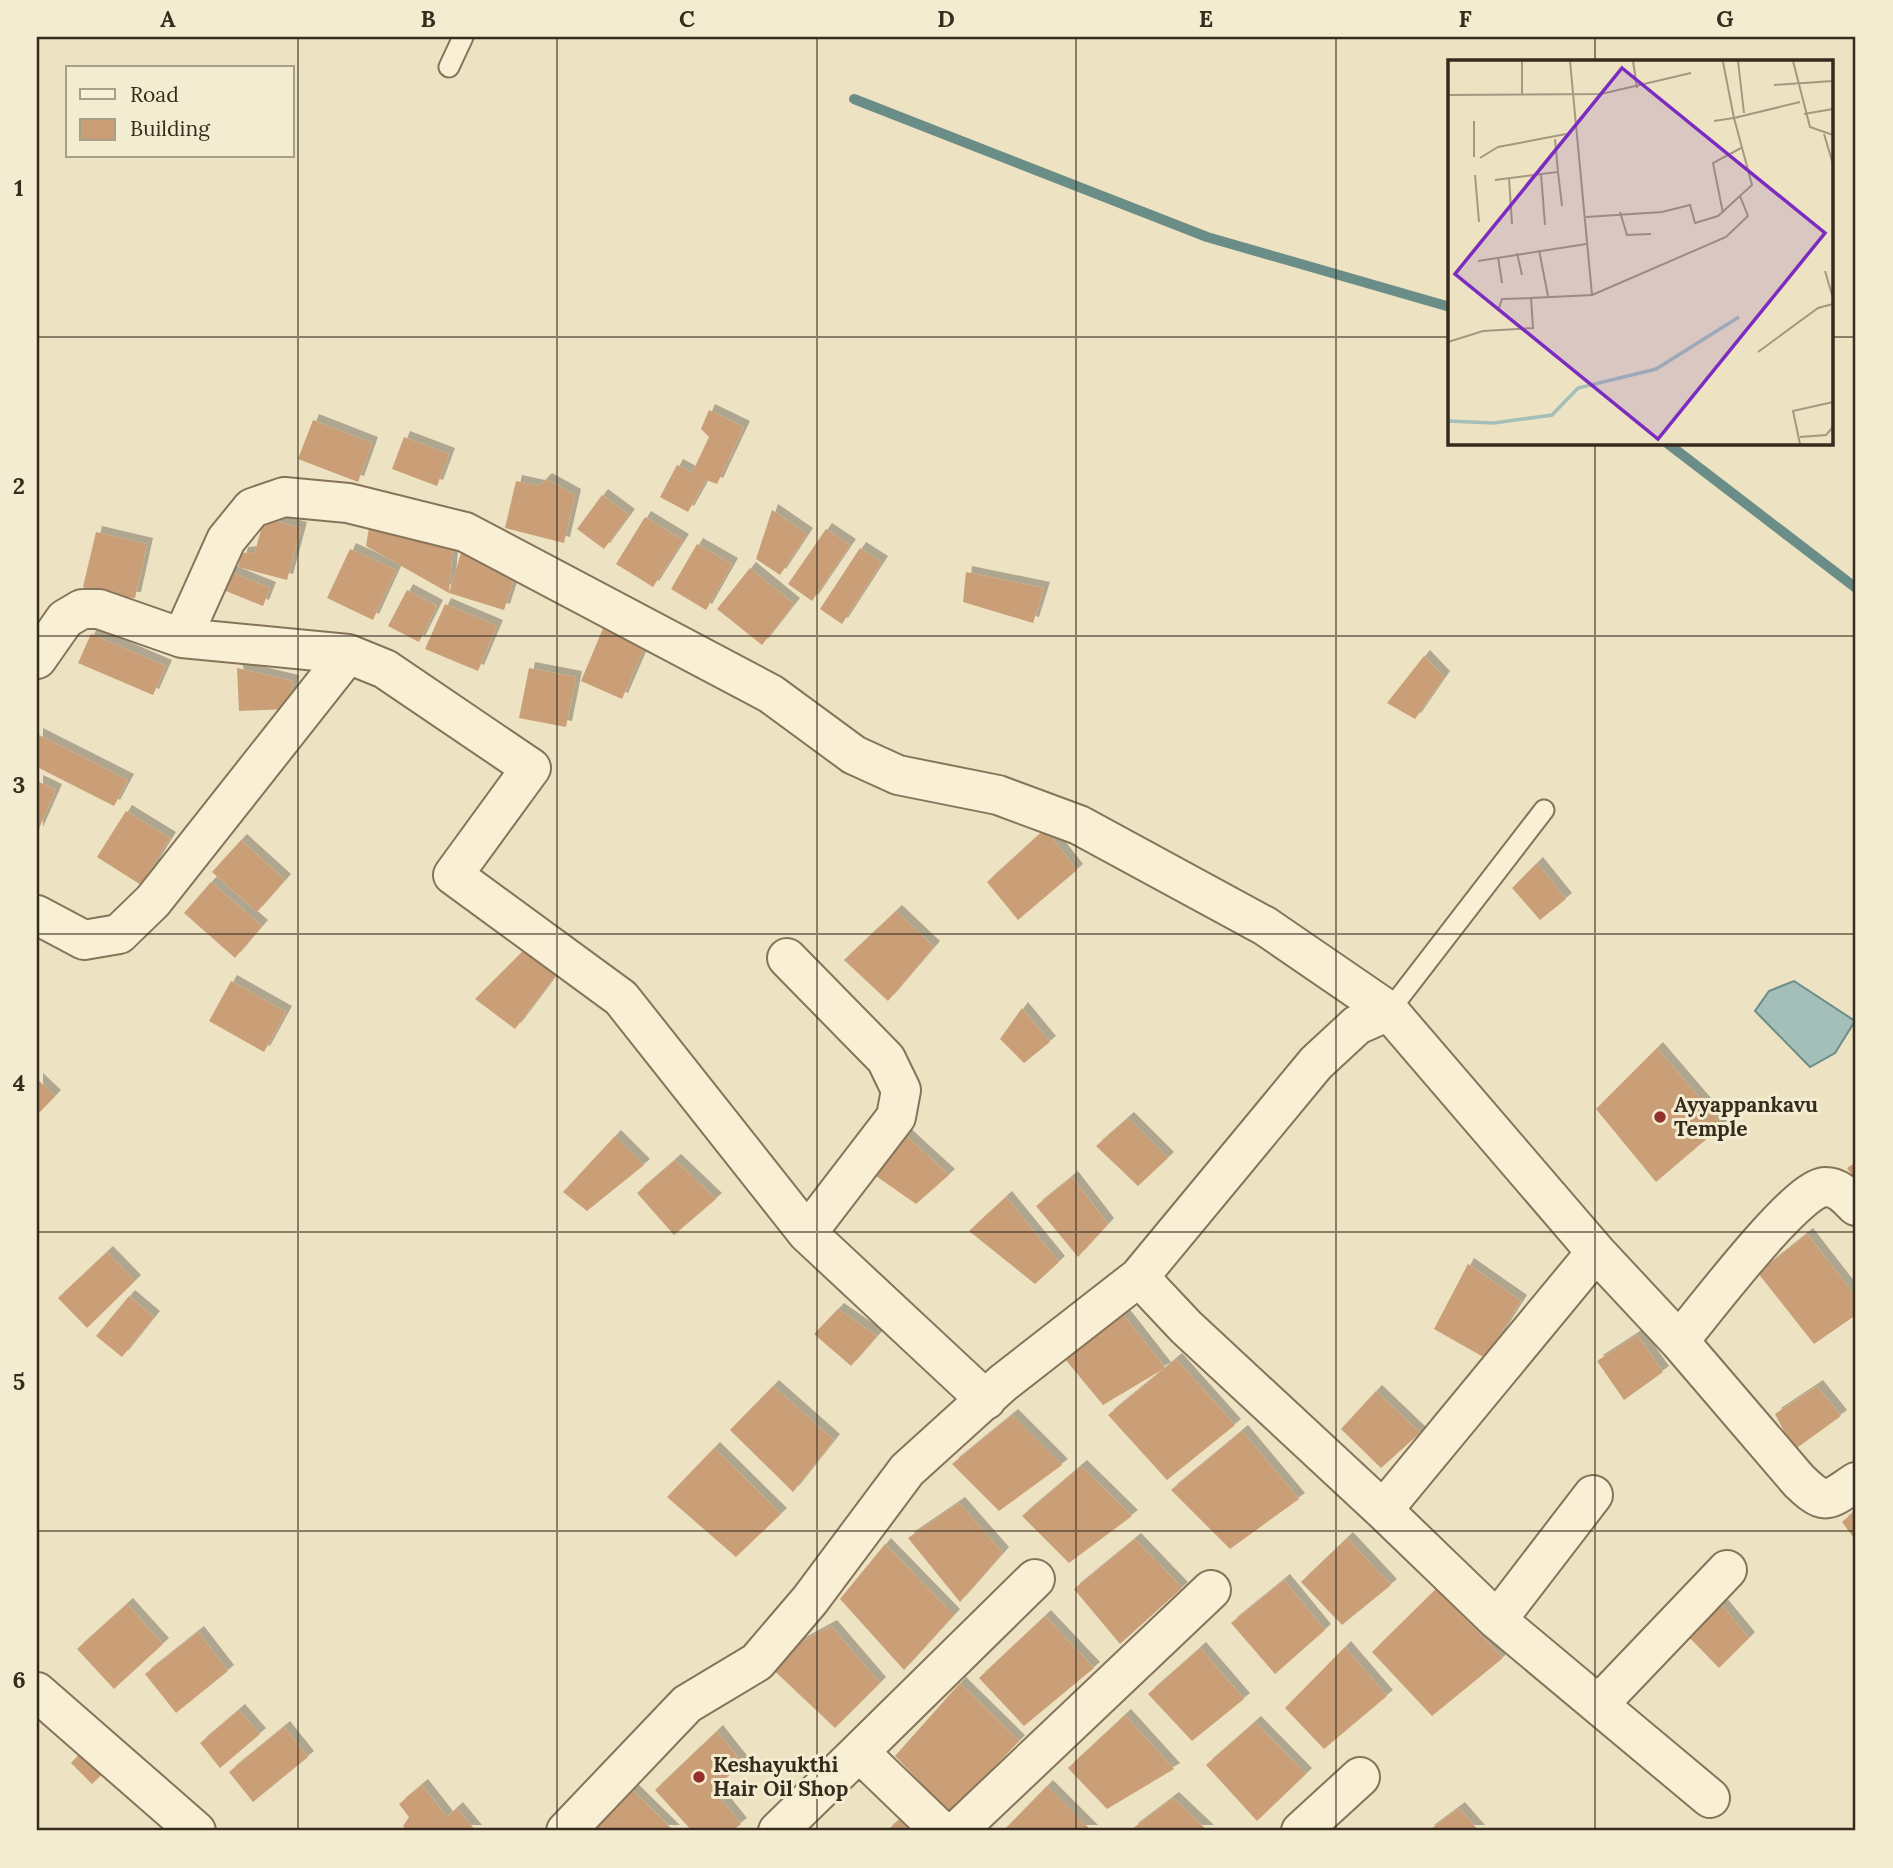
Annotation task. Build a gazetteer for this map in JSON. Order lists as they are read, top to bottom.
{
  "places": ["Ayyappankavu Temple", "Keshayukthi Hair Oil Shop"],
  "legend": ["Road", "Building"],
  "grid": {
    "columns": [
      "A",
      "B",
      "C",
      "D",
      "E",
      "F",
      "G"
    ],
    "rows": [
      "1",
      "2",
      "3",
      "4",
      "5",
      "6"
    ]
  }
}
